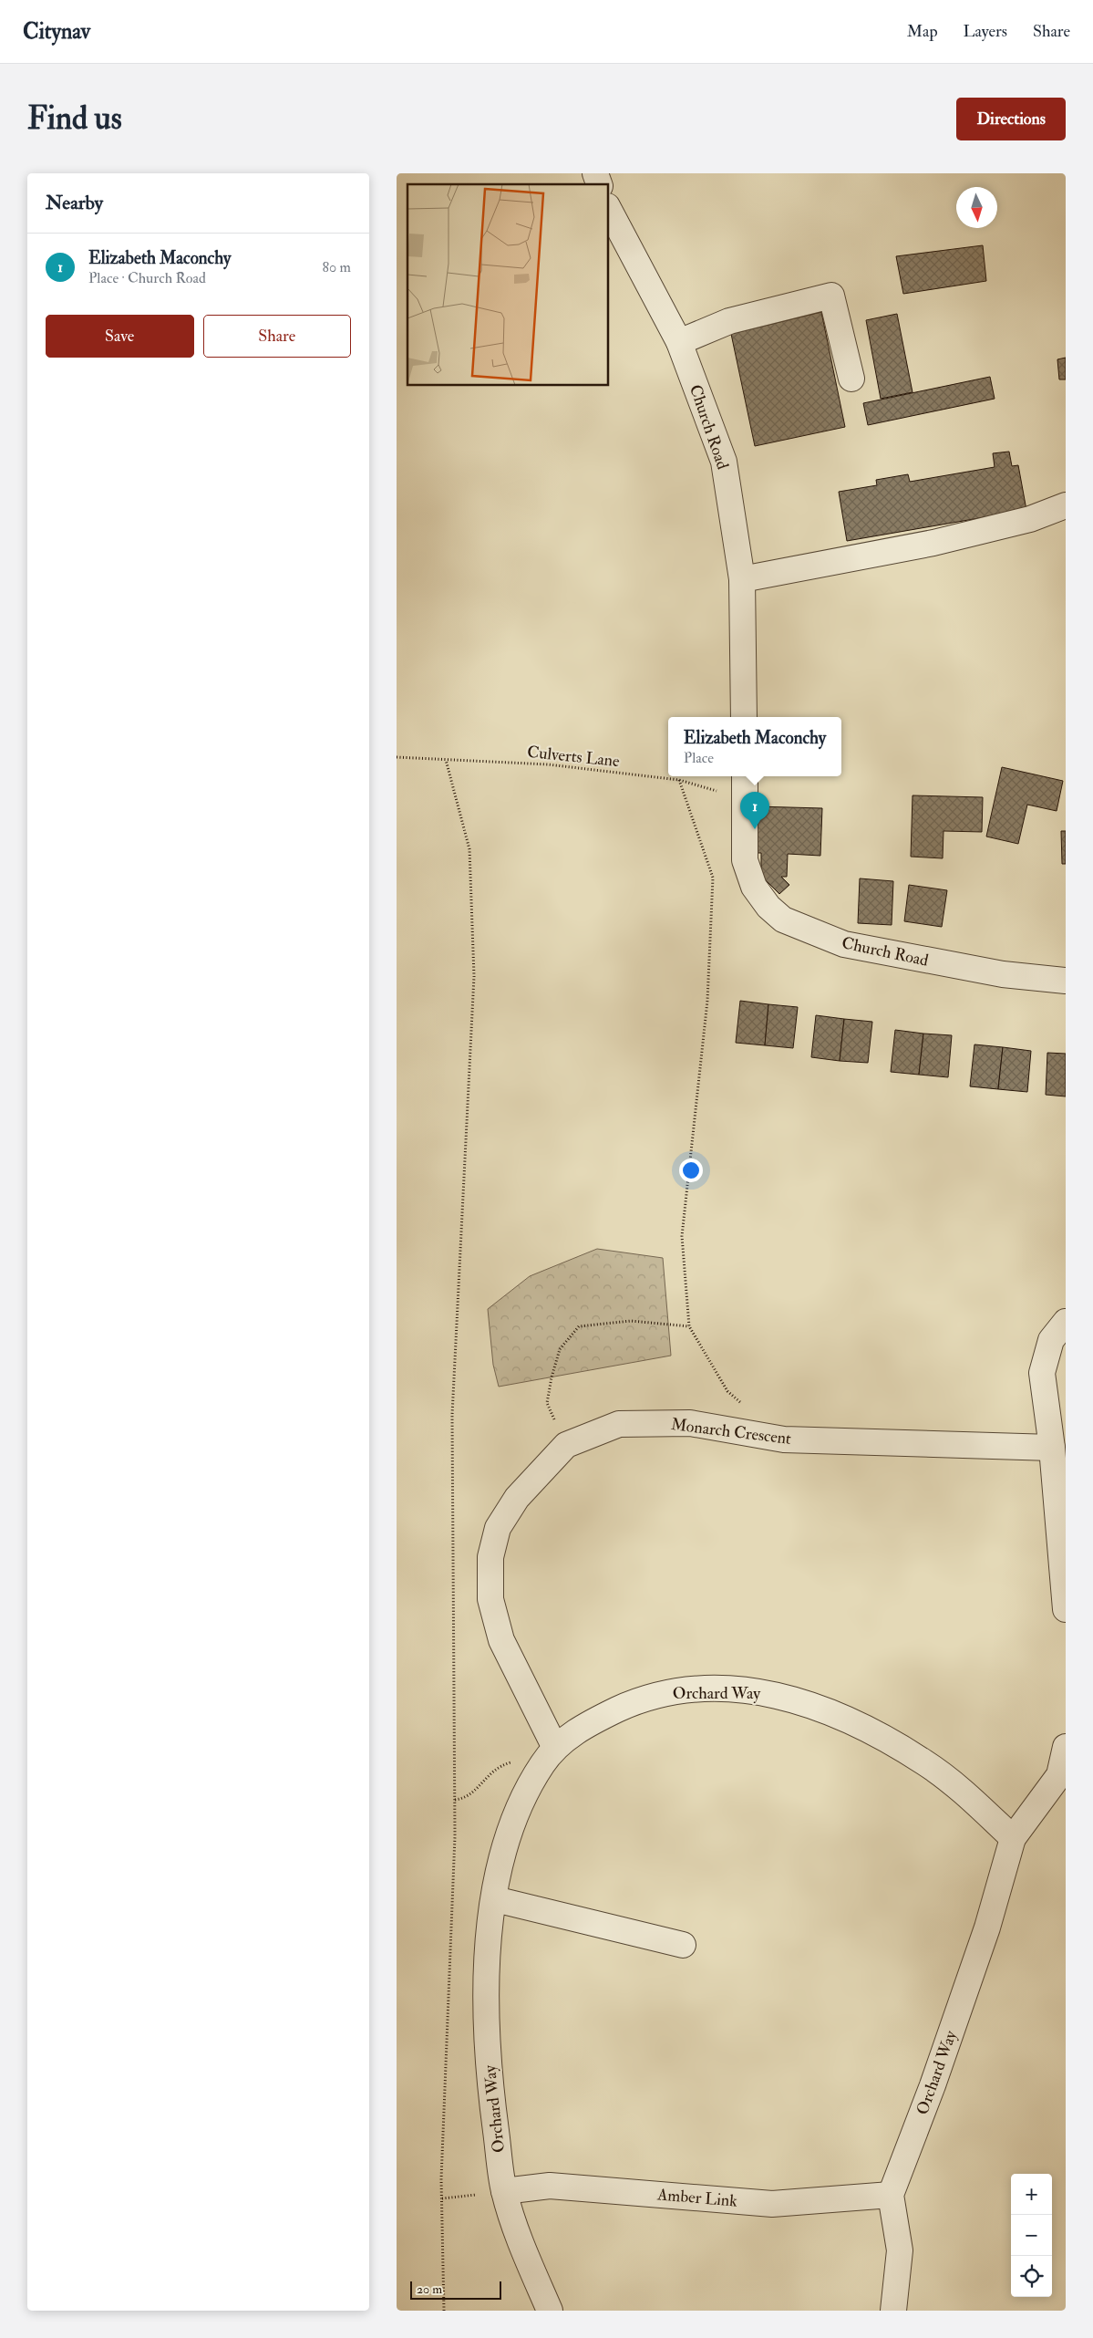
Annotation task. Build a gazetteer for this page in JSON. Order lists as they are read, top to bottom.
{
  "streets": {
    "street": [
      "Church Road",
      "Monarch Crescent",
      "Orchard Way",
      "Amber Link"
    ],
    "path": ["Culverts Lane"]
  },
  "crossings": [
    ["Church Road", "Culverts Lane"],
    ["Monarch Crescent", "Orchard Way"],
    ["Orchard Way", "Amber Link"]
  ],
  "scale_bar": "20 m",
  "north": "bottom",
  "page": {
    "header": "Citynav",
    "nav": ["Map", "Layers", "Share"],
    "buttons": [
      "Directions",
      ["Save", "Share"]
    ],
    "title": "Find us",
    "heading": "Nearby",
    "list": [
      {
        "mark": "1",
        "name": "Elizabeth Maconchy",
        "note": "Place · Church Road",
        "value": "80 m"
      }
    ],
    "popup": ["Elizabeth Maconchy", "Place"],
    "pins": "1",
    "map_buttons": ["+", "−"],
    "scale": "20 m"
  }
}
